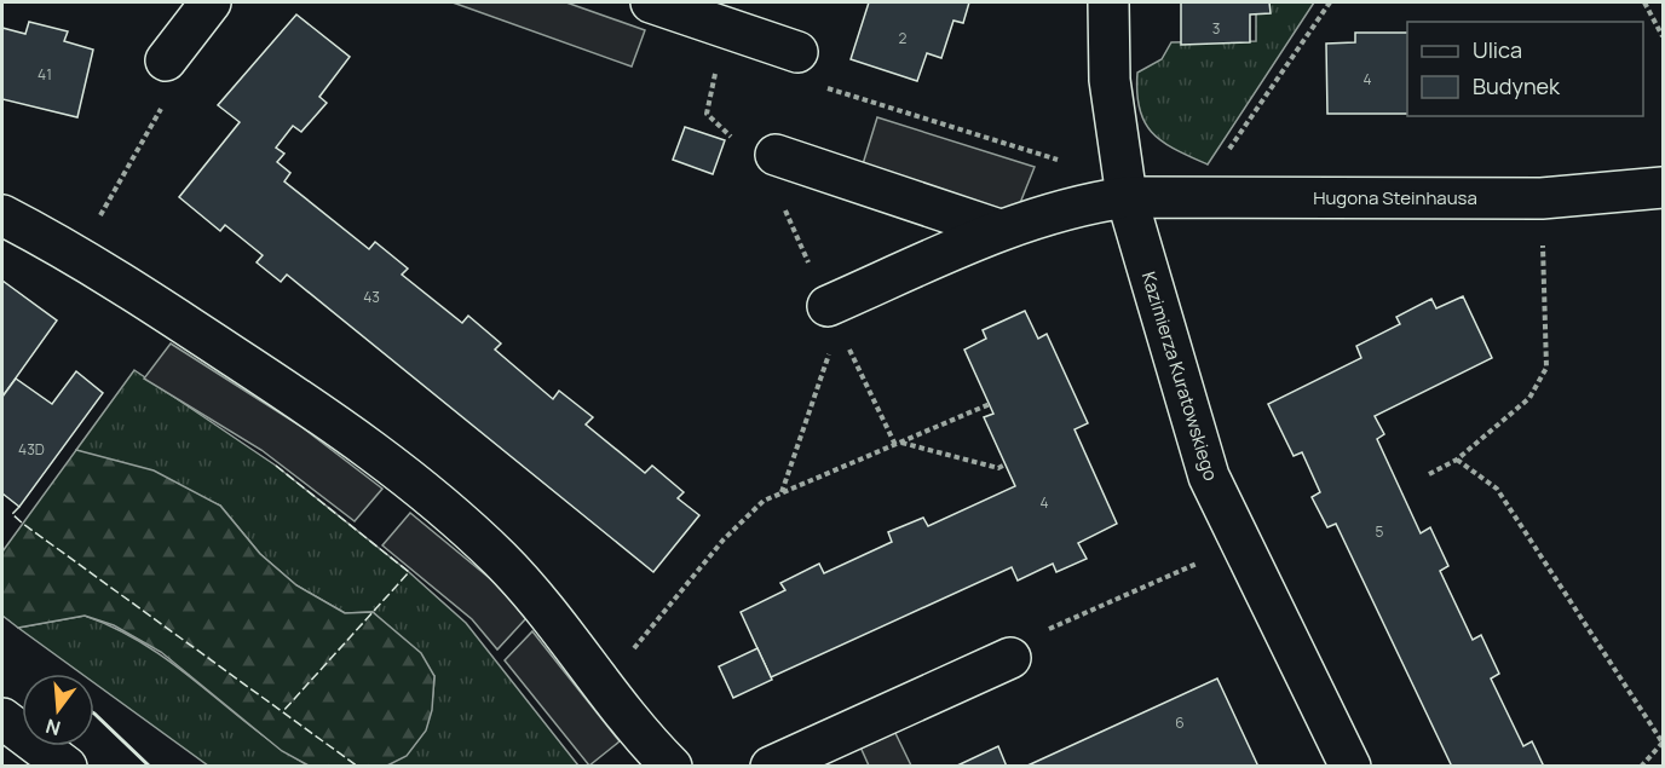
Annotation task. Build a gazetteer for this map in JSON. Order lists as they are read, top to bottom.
{
  "streets": {
    "street": ["Hugona Steinhausa", "Kazimierza Kuratowskiego"]
  },
  "crossings": [
    ["Hugona Steinhausa", "Kazimierza Kuratowskiego"]
  ],
  "house_numbers": [
    "3",
    "2",
    "41",
    "4",
    "43",
    "43D",
    "4",
    "5",
    "6"
  ],
  "legend": ["Ulica", "Budynek"],
  "north": "bottom"
}
